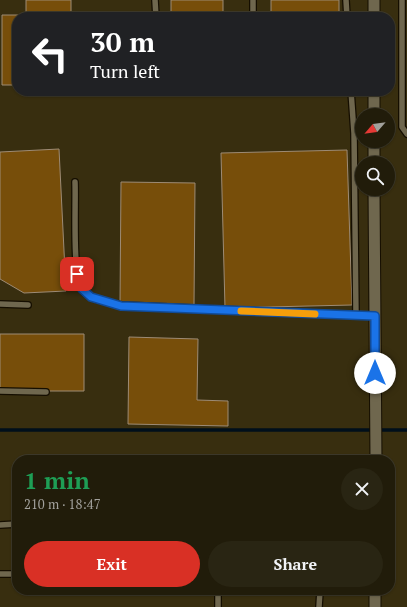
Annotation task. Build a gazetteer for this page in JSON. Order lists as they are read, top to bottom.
{
  "north": "bottom left",
  "page": {
    "turn": ["30 m", "Turn left"],
    "heading": ["1 min", "210 m · 18:47"],
    "buttons": ["Exit", "Share"]
  }
}
